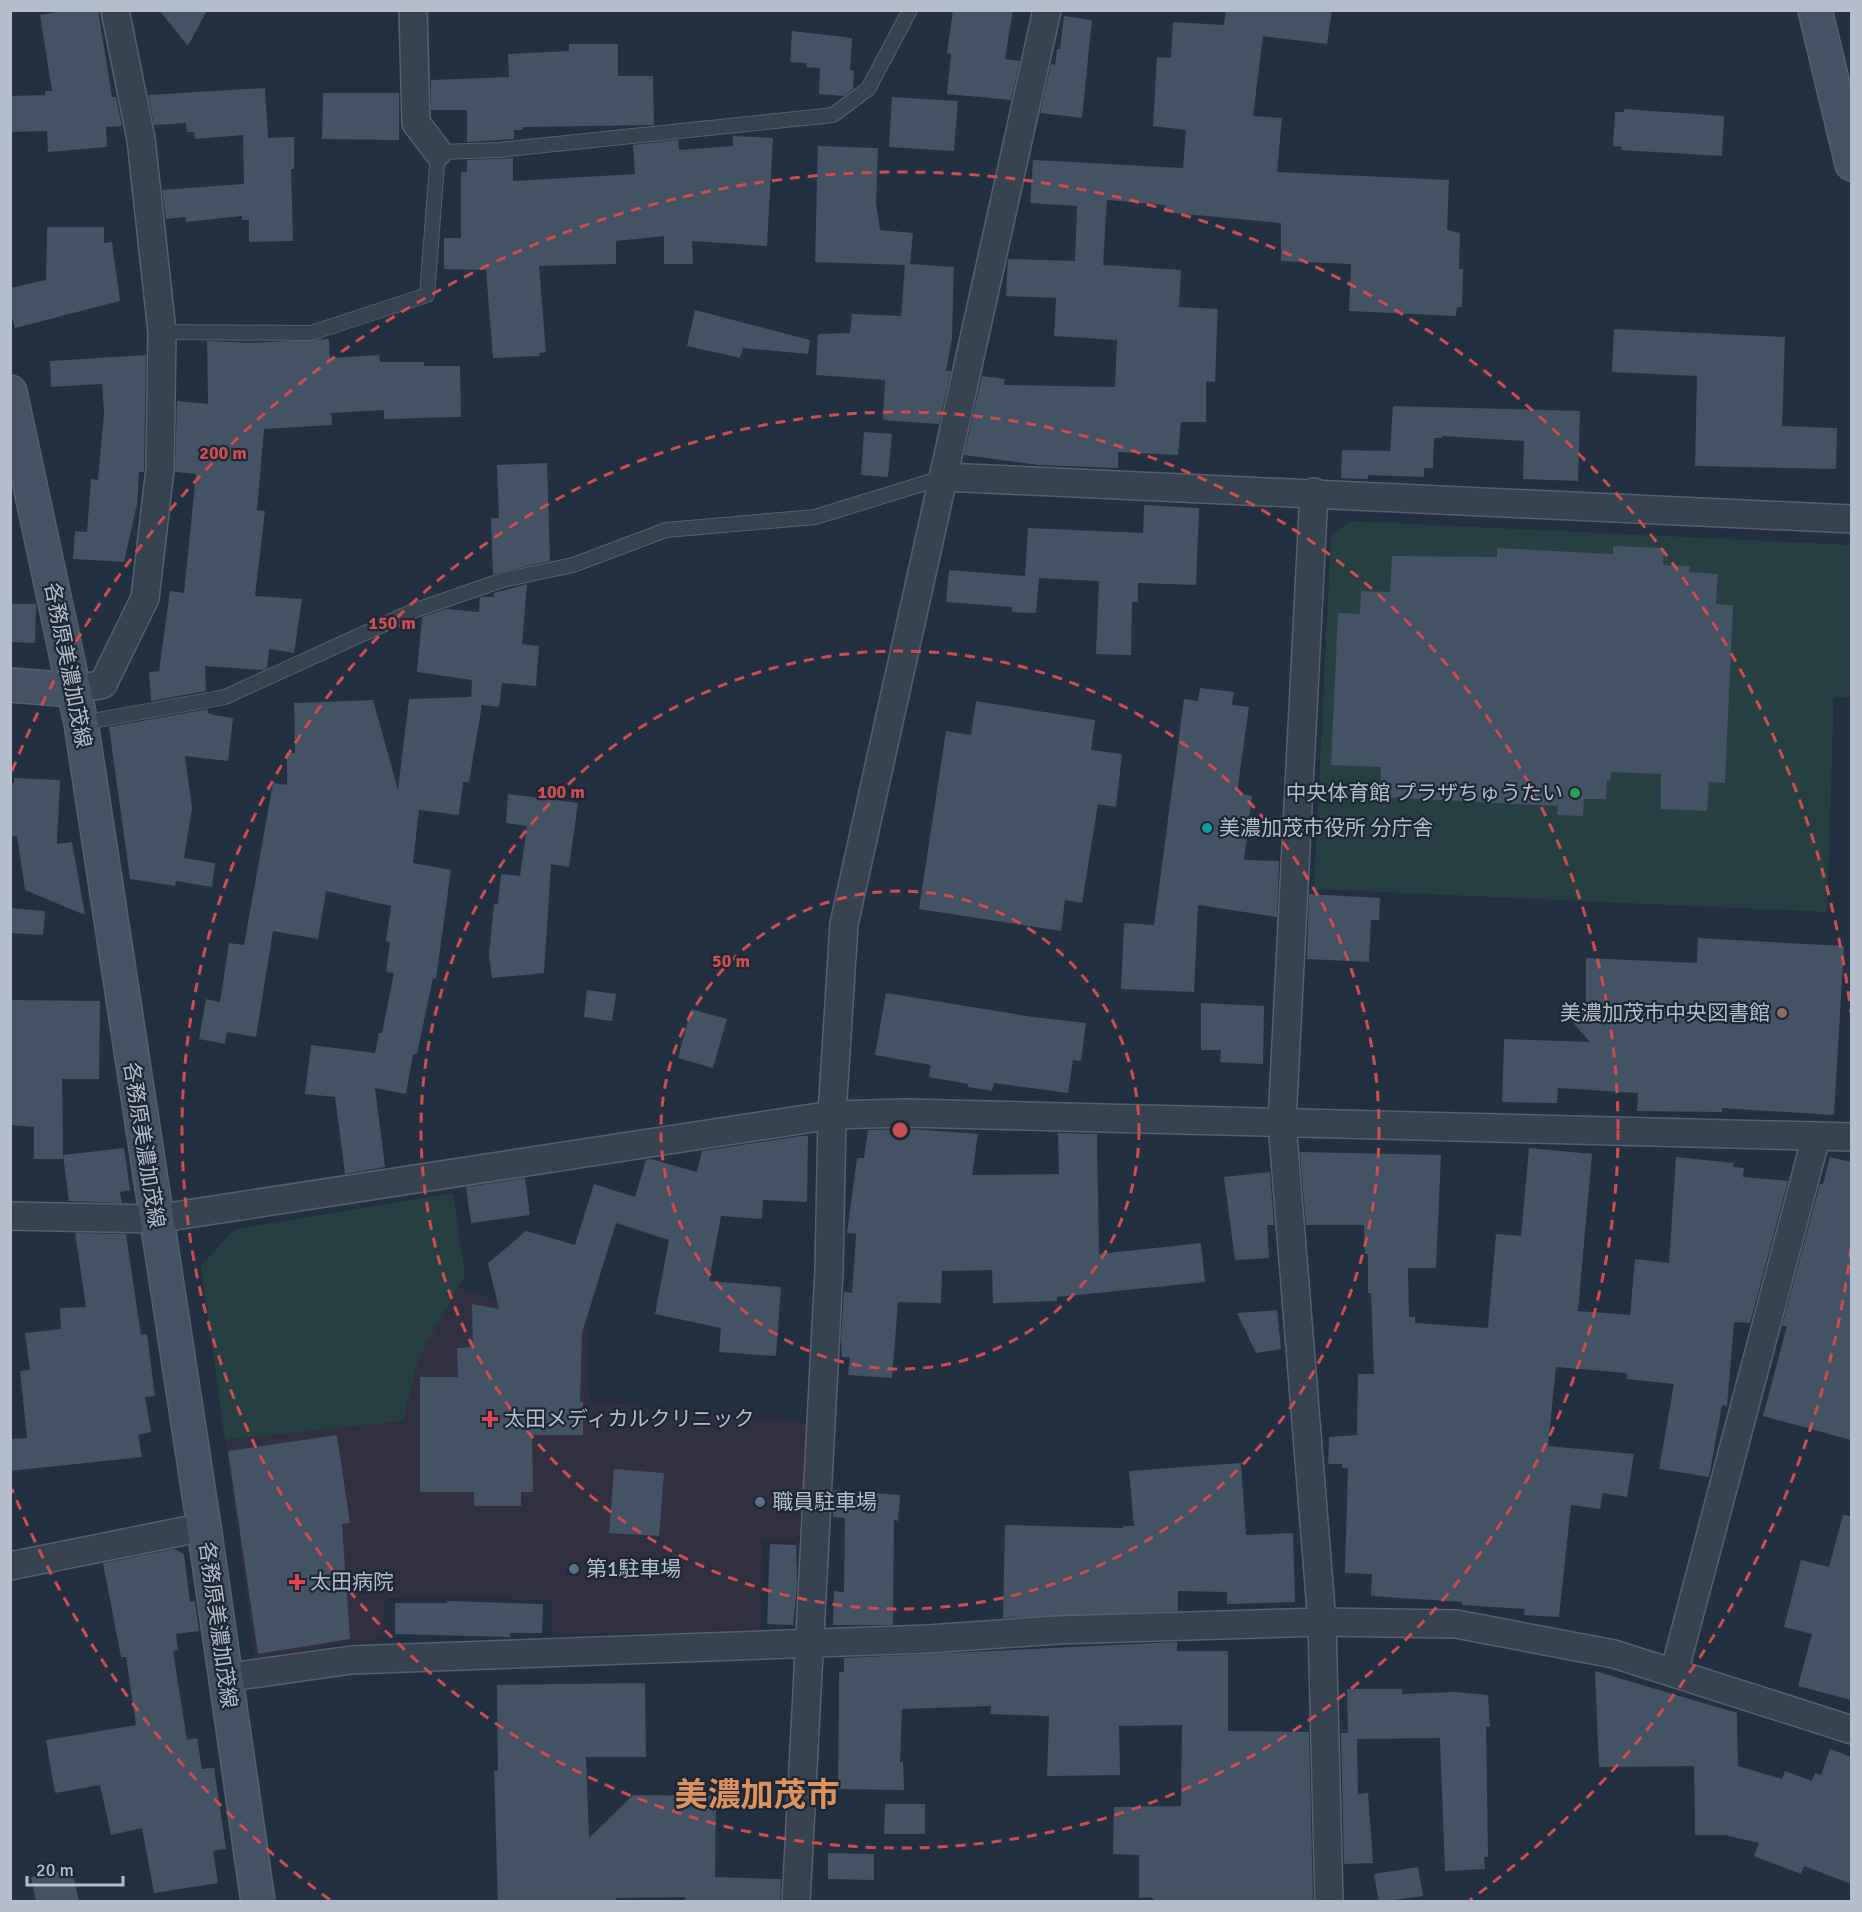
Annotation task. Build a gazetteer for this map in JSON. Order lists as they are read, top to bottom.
{
  "streets": {
    "main road": ["各務原美濃加茂線"]
  },
  "districts": ["美濃加茂市"],
  "places": {
    "other": [
      "中央体育館 プラザちゅうたい",
      "美濃加茂市役所 分庁舎",
      "美濃加茂市中央図書館",
      "職員駐車場",
      "第1駐車場"
    ],
    "health": ["太田メディカルクリニック", "太田病院"]
  },
  "scale_bar": "20 m",
  "rings": [
    "200 m",
    "150 m",
    "100 m",
    "50 m"
  ]
}
